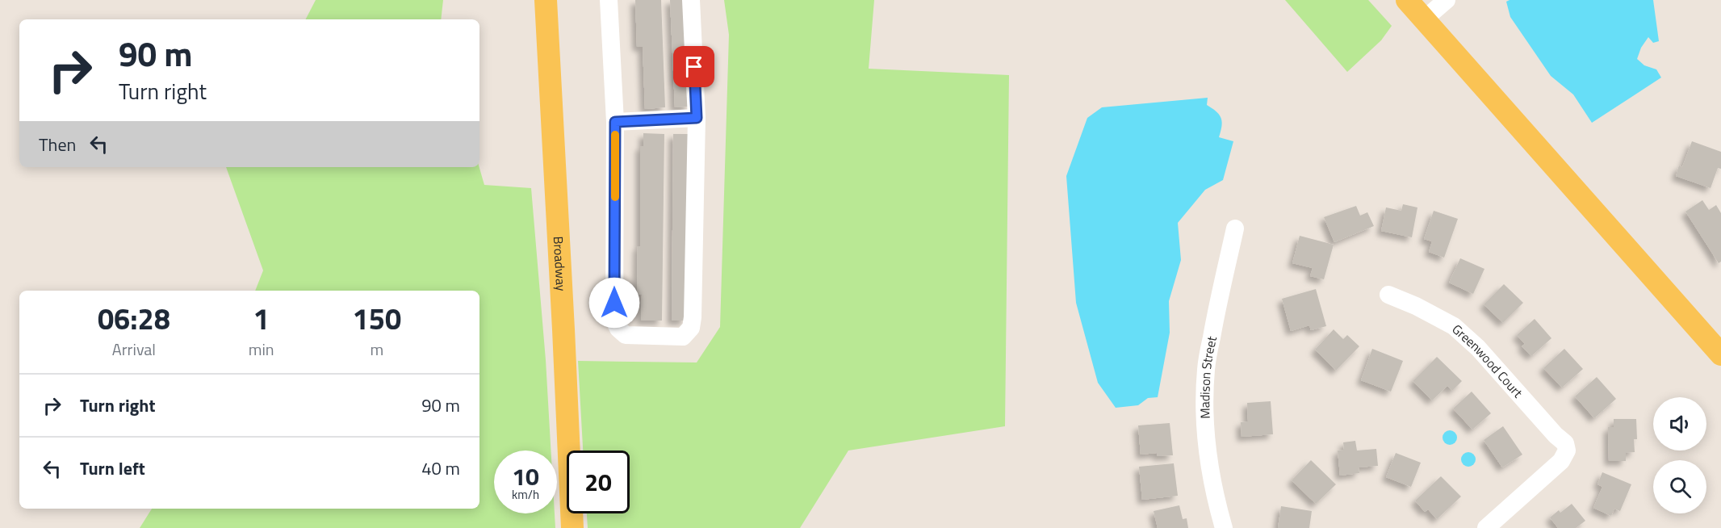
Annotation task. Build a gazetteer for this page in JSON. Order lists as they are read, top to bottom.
{
  "streets": {
    "main road": ["Broadway"],
    "street": ["Greenwood Court", "Madison Street"]
  },
  "page": {
    "turn": ["90 m", "Turn right"],
    "then": "Then",
    "eta": [
      "06:28",
      "Arrival",
      "1",
      "min",
      "150",
      "m"
    ],
    "list": [
      {
        "name": "Turn right",
        "value": "90 m"
      },
      {
        "name": "Turn left",
        "value": "40 m"
      }
    ],
    "speed": "10 km/h",
    "limit": "20"
  }
}
